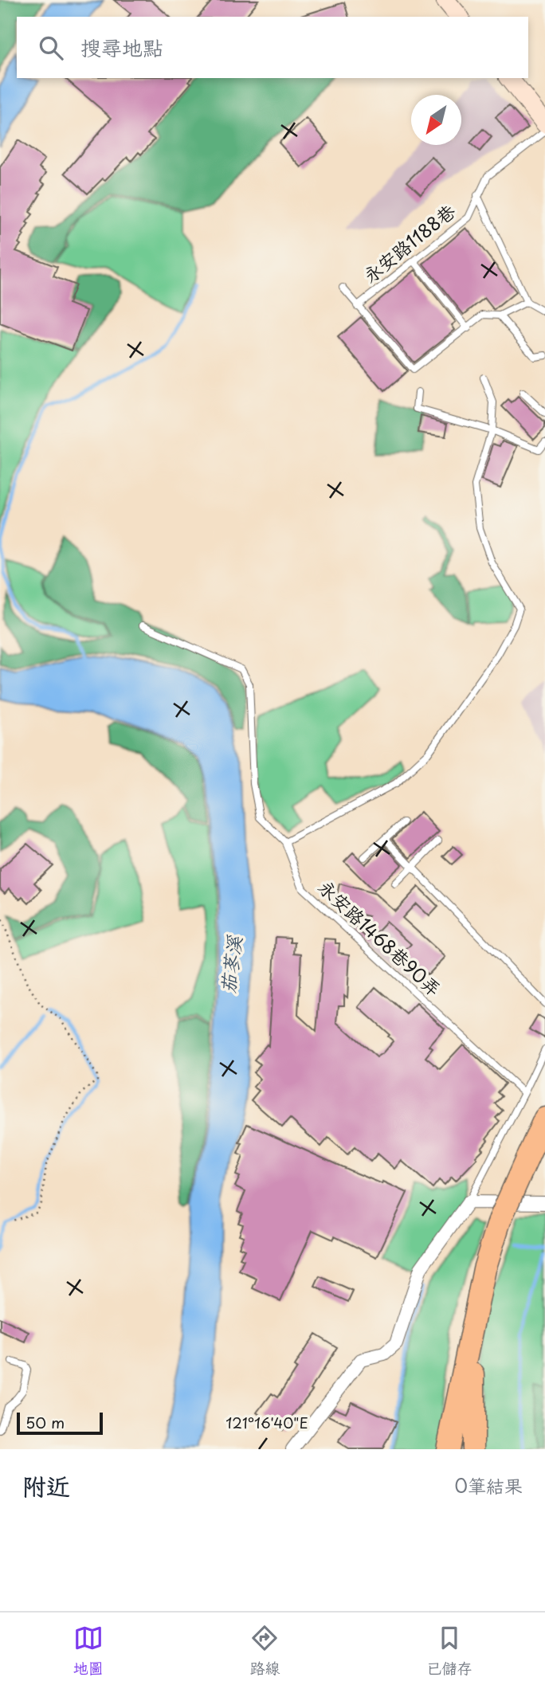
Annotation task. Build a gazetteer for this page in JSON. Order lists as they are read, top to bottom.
{
  "streets": {
    "lane": ["永安路1188巷", "永安路1468巷90弄"]
  },
  "water": ["茄苳溪"],
  "scale_bar": "50 m",
  "north": "bottom left",
  "page": {
    "search": "搜尋地點",
    "scale": "50 m",
    "heading": ["附近", "0筆結果"],
    "nav": ["地圖", "路線", "已儲存"]
  },
  "coordinates": ["121°16'40\"E"]
}
